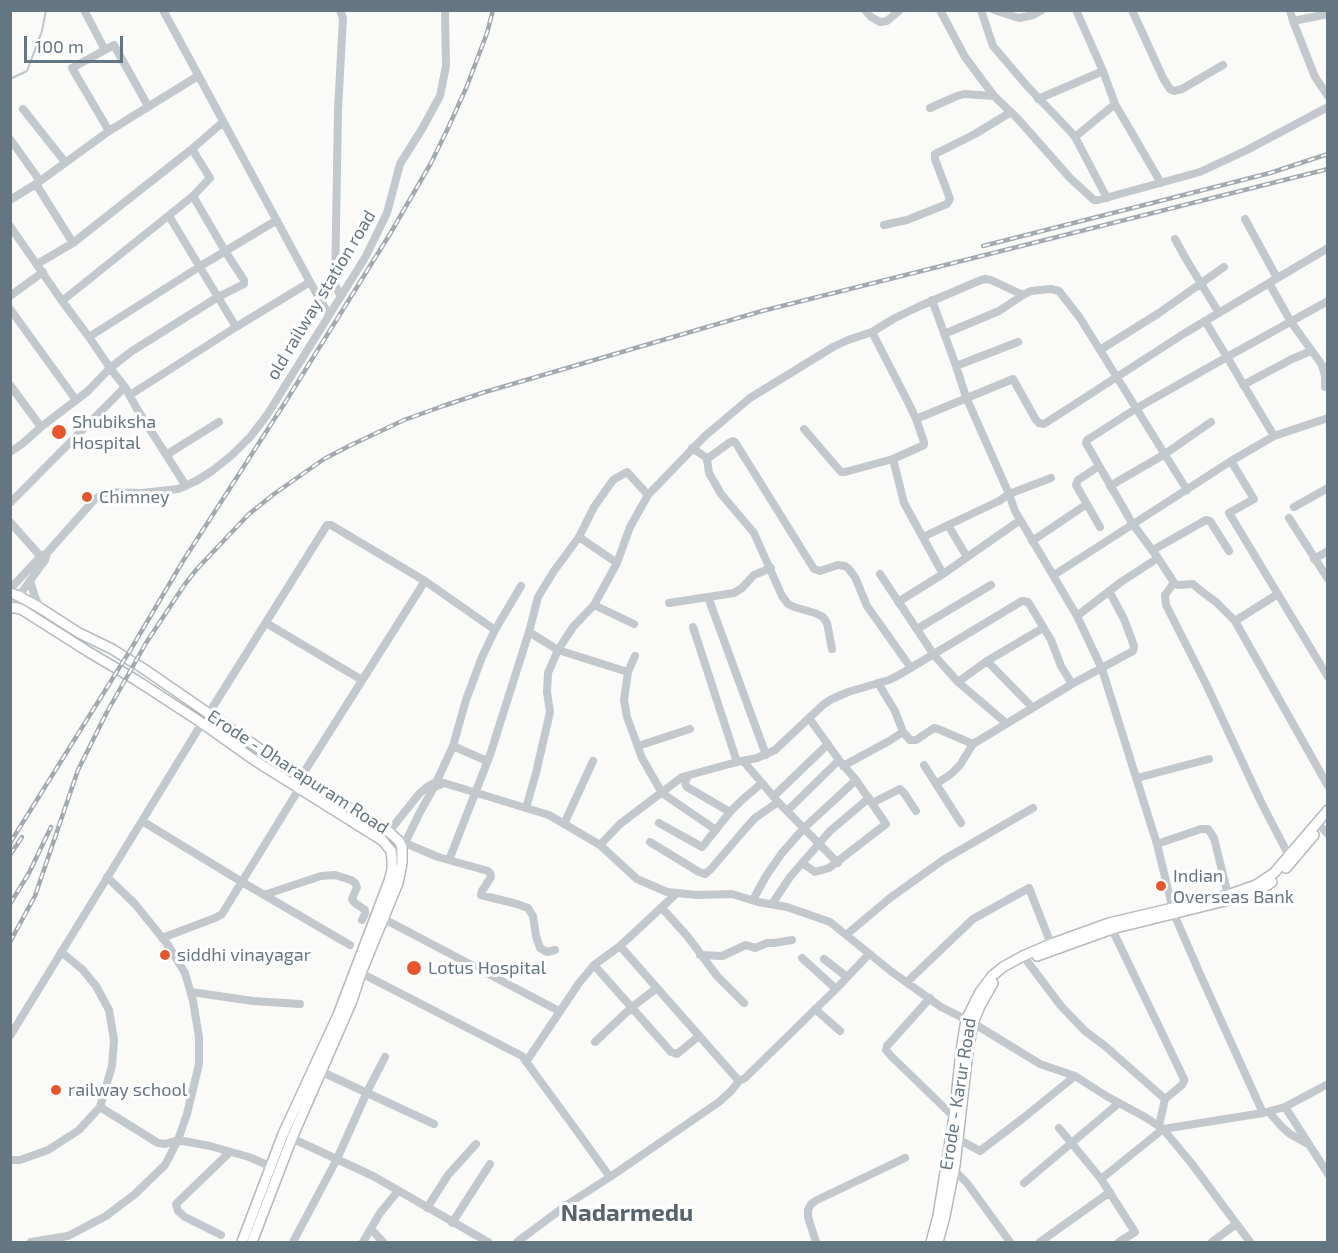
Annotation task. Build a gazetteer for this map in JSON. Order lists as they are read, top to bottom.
{
  "streets": {
    "main road": ["Erode - Dharapuram Road", "Erode - Karur Road"],
    "street": ["old railway station road"]
  },
  "districts": ["Nadarmedu"],
  "places": [
    "Shubiksha Hospital",
    "Chimney",
    "Indian Overseas Bank",
    "siddhi vinayagar",
    "Lotus Hospital",
    "railway school"
  ],
  "scale_bar": "100 m"
}
